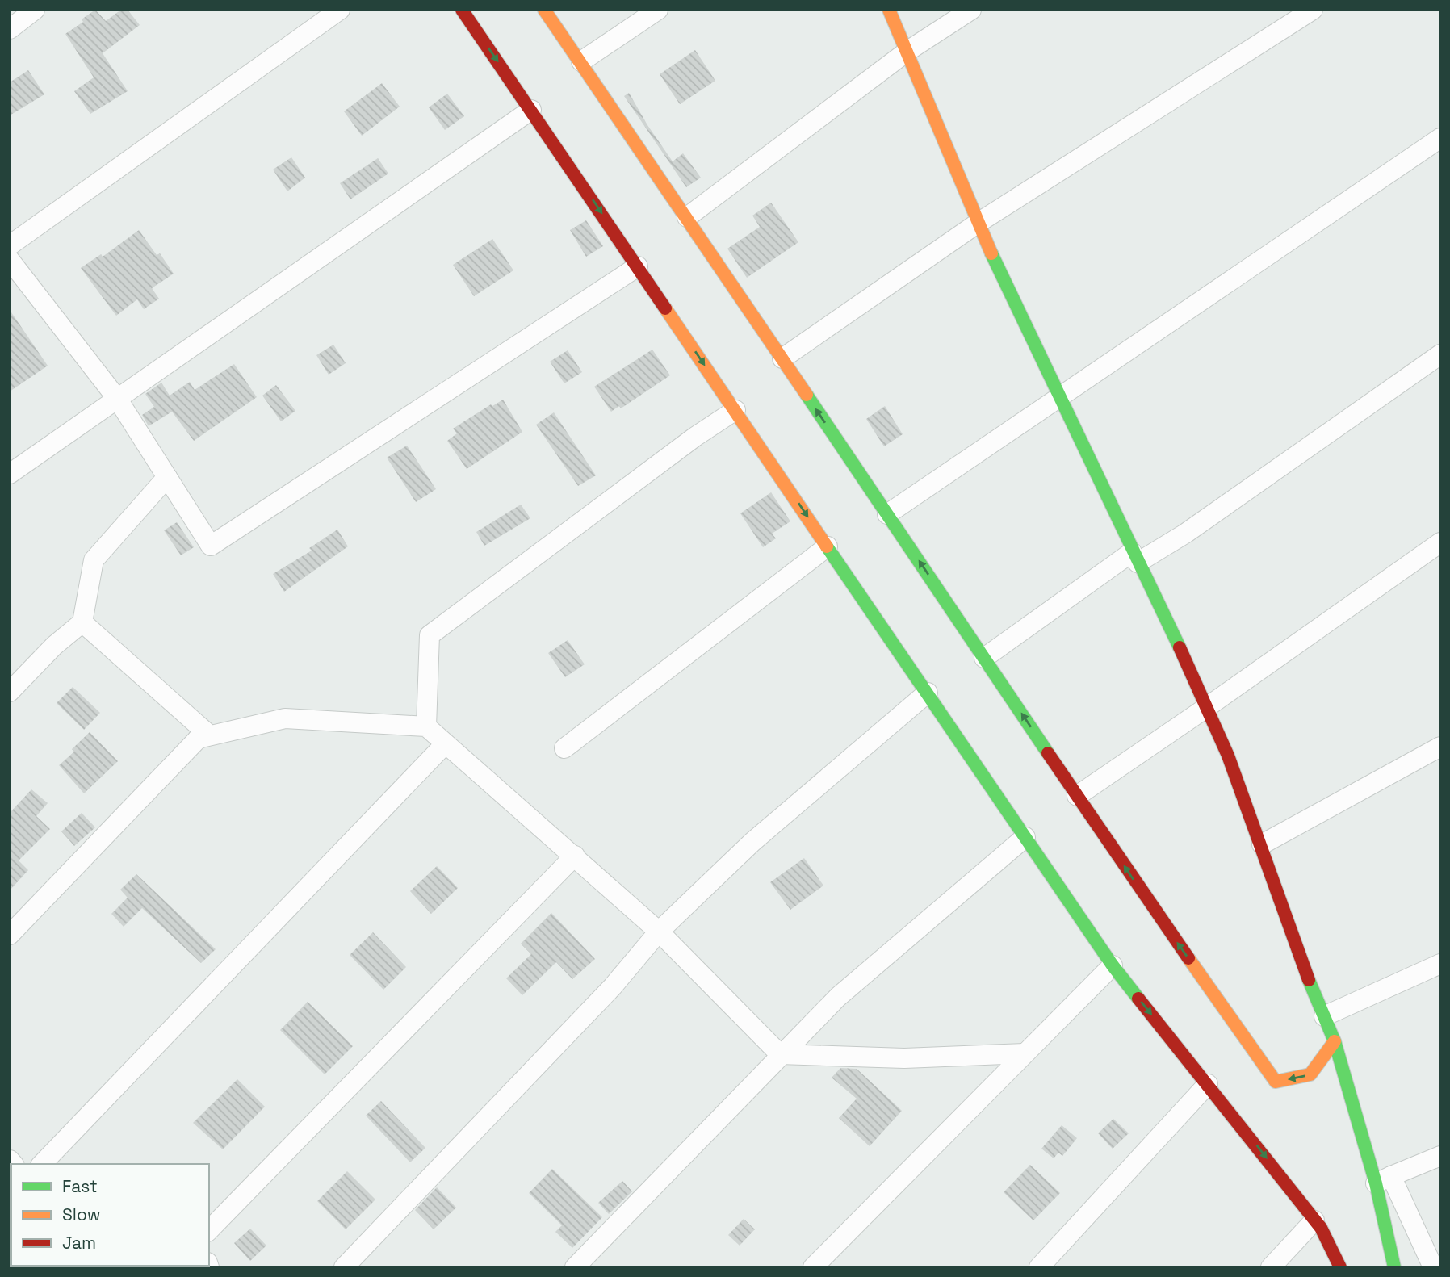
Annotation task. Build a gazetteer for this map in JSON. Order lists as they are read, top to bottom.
{
  "legend": ["Fast", "Slow", "Jam"]
}
